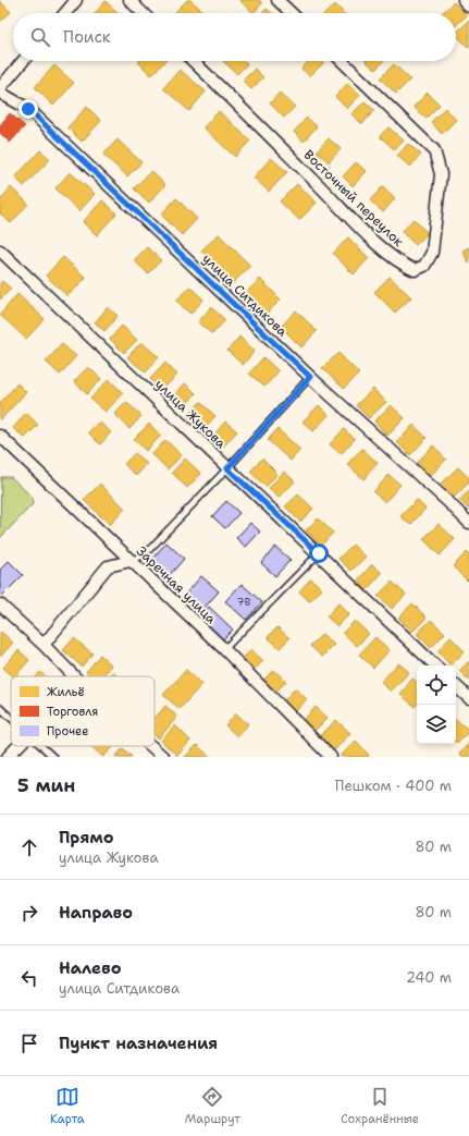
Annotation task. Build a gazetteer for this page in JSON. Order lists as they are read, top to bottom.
{
  "streets": {
    "street": [
      "Восточный переулок",
      "улица Ситдикова",
      "улица Жукова",
      "Заречная улица"
    ]
  },
  "house_numbers": ["7В"],
  "legend": ["Жильё", "Торговля", "Прочее"],
  "page": {
    "search": "Поиск",
    "heading": ["5 мин", "Пешком · 400 m"],
    "list": [
      ["Прямо", "улица Жукова", "80 m"],
      ["Направо", "80 m"],
      ["Налево", "улица Ситдикова", "240 m"],
      "Пункт назначения"
    ],
    "nav": ["Карта", "Маршрут", "Сохранённые"]
  }
}
